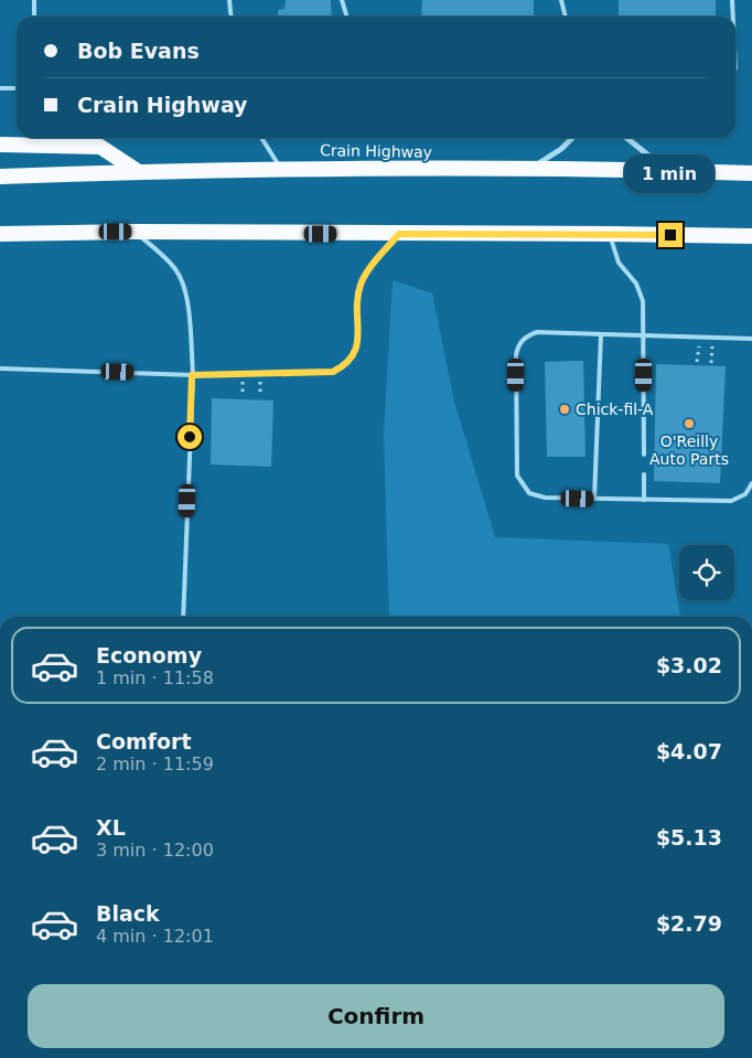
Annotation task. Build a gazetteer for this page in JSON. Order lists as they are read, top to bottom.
{
  "streets": {
    "highway": ["Crain Highway"]
  },
  "places": ["Chick-fil-A", "O'Reilly Auto Parts"],
  "page": {
    "banner": ["Bob Evans", "Crain Highway"],
    "bubble": "1 min",
    "list": [
      {
        "name": "Economy",
        "note": "1 min · 11:58",
        "value": "$3.02"
      },
      {
        "name": "Comfort",
        "note": "2 min · 11:59",
        "value": "$4.07"
      },
      {
        "name": "XL",
        "note": "3 min · 12:00",
        "value": "$5.13"
      },
      {
        "name": "Black",
        "note": "4 min · 12:01",
        "value": "$2.79"
      }
    ],
    "buttons": "Confirm"
  }
}
